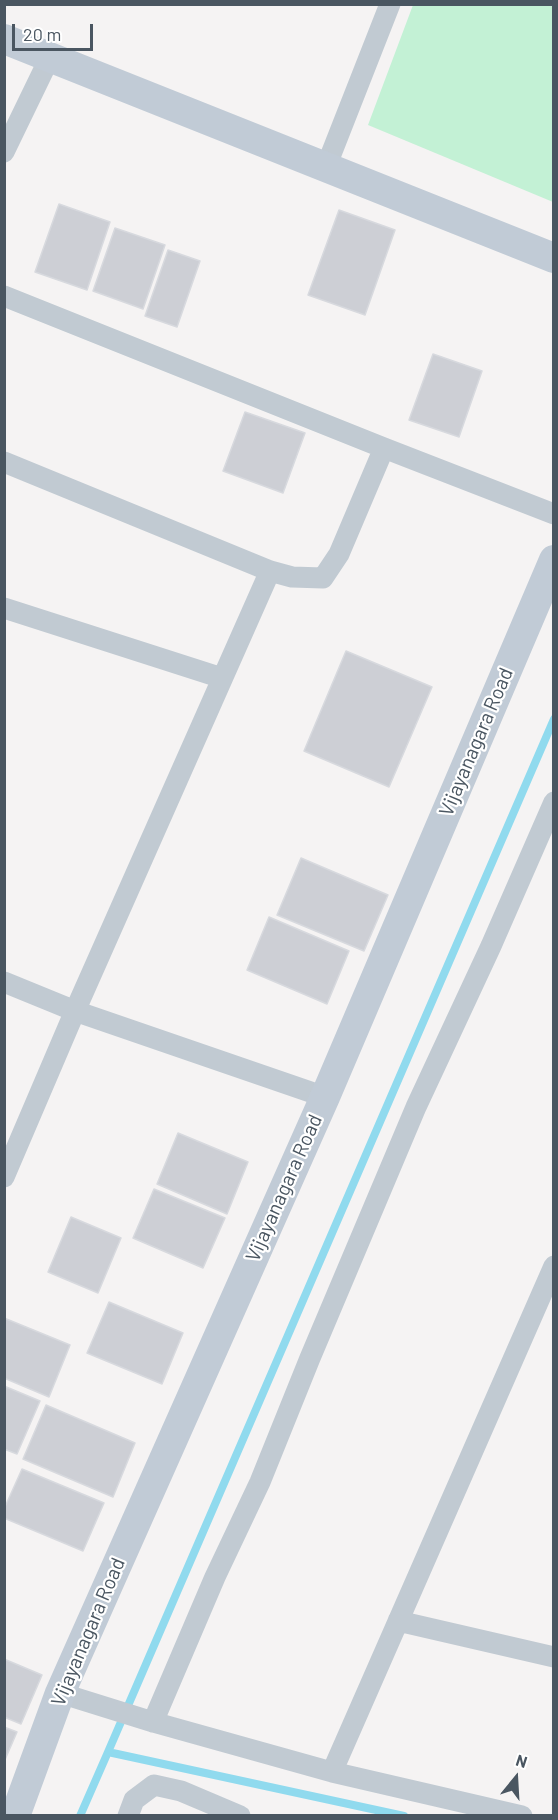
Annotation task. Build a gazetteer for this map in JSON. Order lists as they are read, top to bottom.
{
  "streets": {
    "street": ["Vijayanagara Road"]
  },
  "scale_bar": "20 m",
  "north": "top"
}
